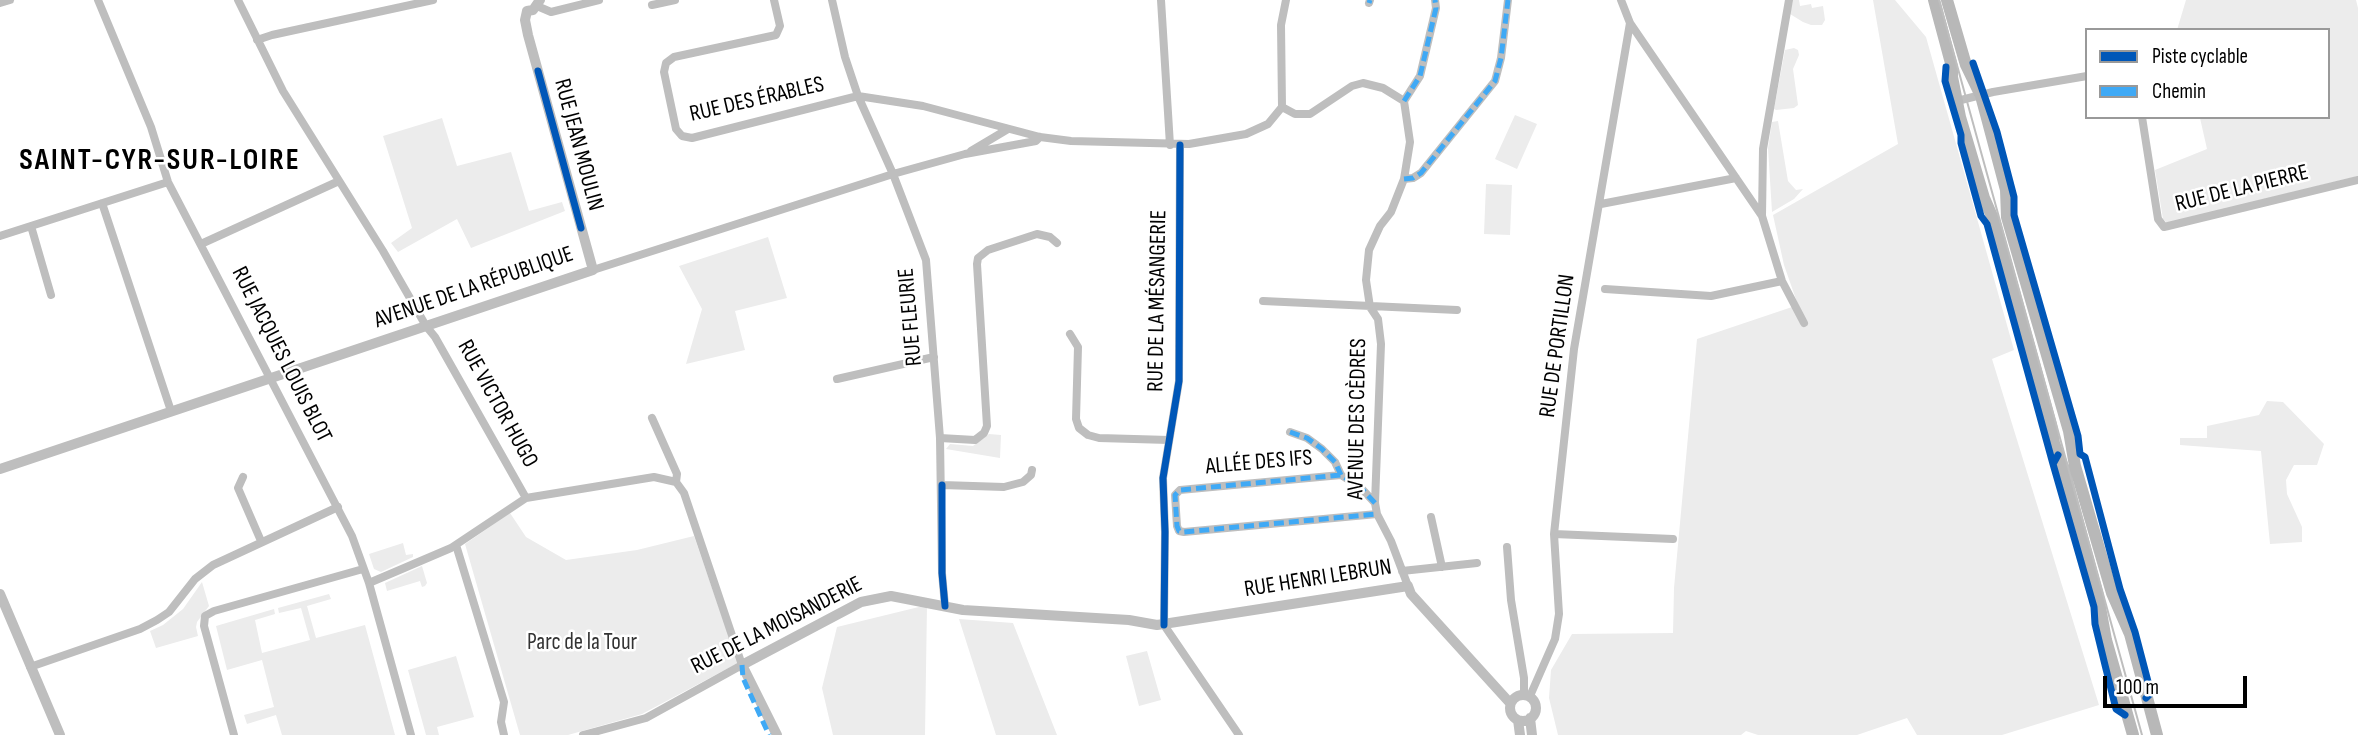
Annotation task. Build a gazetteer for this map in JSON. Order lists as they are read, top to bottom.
{
  "streets": {
    "street": [
      "RUE DES ÉRABLES",
      "RUE JEAN MOULIN",
      "RUE DE LA PIERRE",
      "AVENUE DE LA RÉPUBLIQUE",
      "RUE DE LA MÉSANGERIE",
      "RUE FLEURIE",
      "RUE DE PORTILLON",
      "RUE JACQUES LOUIS BLOT",
      "RUE VICTOR HUGO",
      "AVENUE DES CÈDRES",
      "ALLÉE DES IFS",
      "RUE HENRI LEBRUN",
      "RUE DE LA MOISANDERIE"
    ]
  },
  "crossings": [
    ["RUE DES ÉRABLES", "RUE FLEURIE"],
    ["RUE JEAN MOULIN", "AVENUE DE LA RÉPUBLIQUE"],
    ["AVENUE DE LA RÉPUBLIQUE", "RUE FLEURIE"],
    ["AVENUE DE LA RÉPUBLIQUE", "RUE JACQUES LOUIS BLOT"],
    ["AVENUE DE LA RÉPUBLIQUE", "RUE VICTOR HUGO"],
    ["RUE DE LA MÉSANGERIE", "RUE HENRI LEBRUN"],
    ["RUE DE LA MÉSANGERIE", "RUE DE LA MOISANDERIE"],
    ["RUE FLEURIE", "RUE DE LA MOISANDERIE"],
    ["RUE DE PORTILLON", "RUE HENRI LEBRUN"],
    ["AVENUE DES CÈDRES", "ALLÉE DES IFS"],
    ["AVENUE DES CÈDRES", "RUE HENRI LEBRUN"],
    ["RUE HENRI LEBRUN", "RUE DE LA MOISANDERIE"]
  ],
  "districts": ["SAINT-CYR-SUR-LOIRE"],
  "parks": ["Parc de la Tour"],
  "legend": ["Piste cyclable", "Chemin"],
  "scale_bar": "100 m"
}
